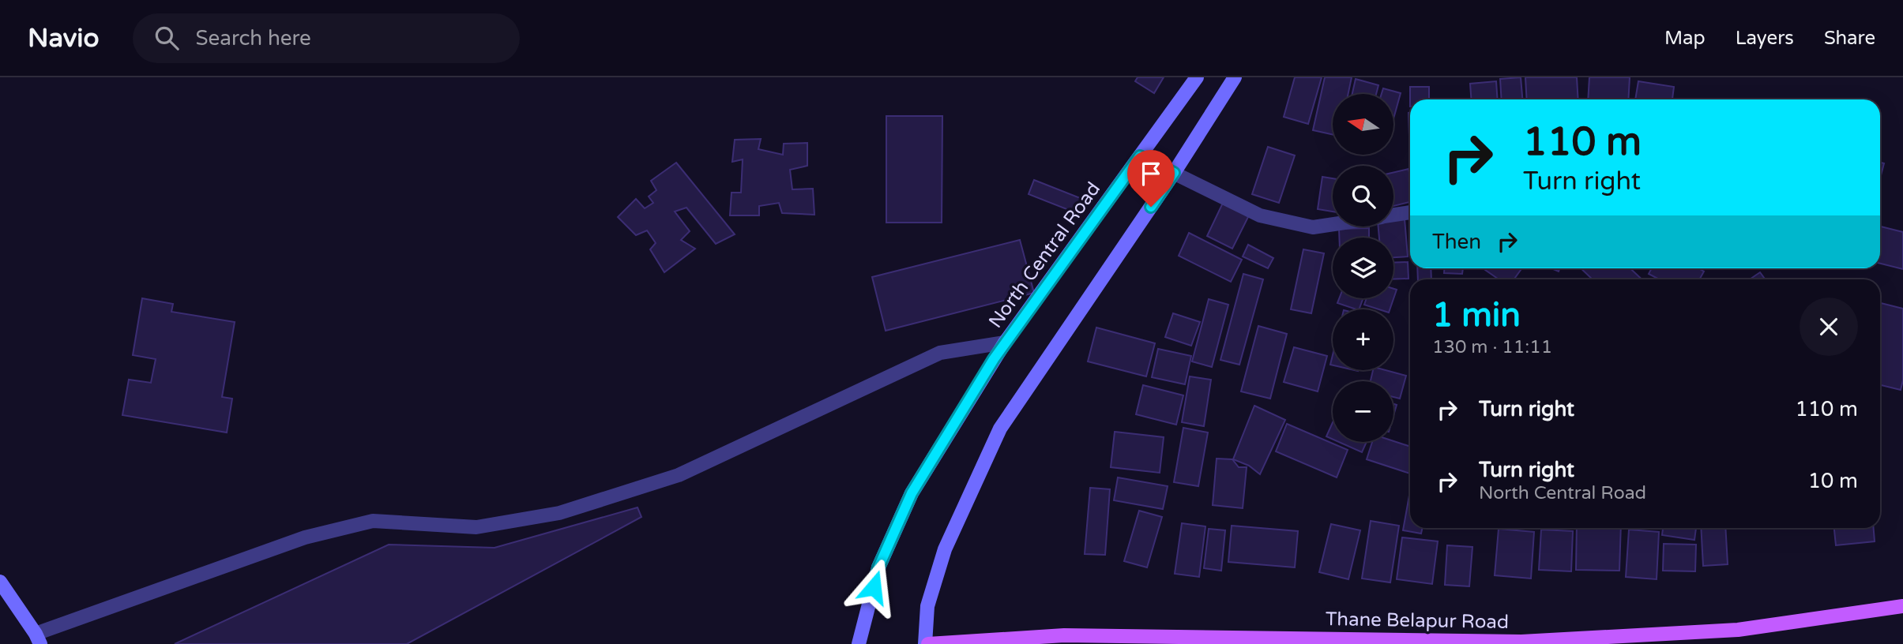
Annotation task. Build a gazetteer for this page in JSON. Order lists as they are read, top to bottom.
{
  "streets": {
    "main road": ["North Central Road", "Thane Belapur Road"]
  },
  "north": "left",
  "page": {
    "header": "Navio",
    "search": "Search here",
    "nav": ["Map", "Layers", "Share"],
    "map_buttons": ["+", "−"],
    "turn": ["110 m", "Turn right"],
    "then": "Then",
    "heading": ["1 min", "130 m · 11:11"],
    "list": [
      {
        "name": "Turn right",
        "value": "110 m"
      },
      {
        "name": "Turn right",
        "note": "North Central Road",
        "value": "10 m"
      }
    ]
  }
}
